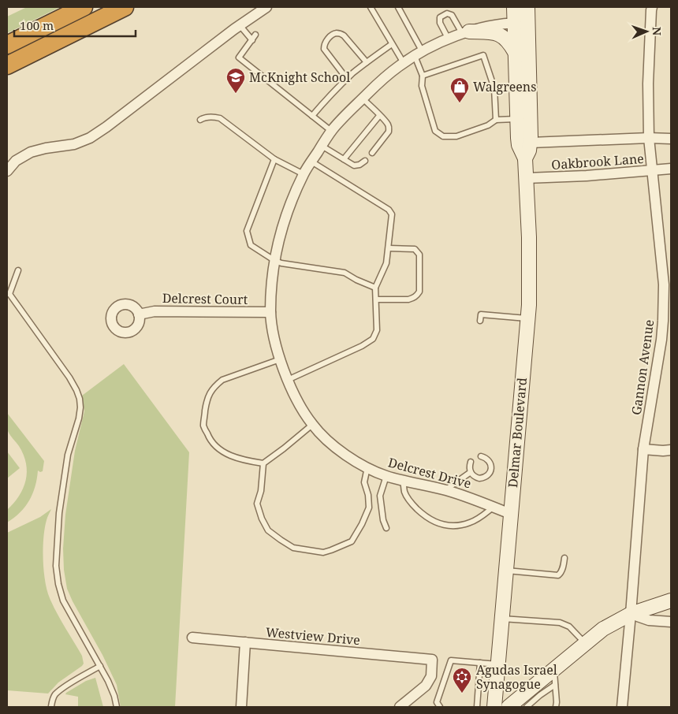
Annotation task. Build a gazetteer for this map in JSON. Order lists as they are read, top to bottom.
{
  "streets": {
    "main road": ["Delmar Boulevard"],
    "street": [
      "Oakbrook Lane",
      "Delcrest Court",
      "Gannon Avenue",
      "Delcrest Drive",
      "Westview Drive"
    ]
  },
  "crossings": [
    ["Oakbrook Lane", "Gannon Avenue"],
    ["Oakbrook Lane", "Delmar Boulevard"],
    ["Delcrest Court", "Delcrest Drive"],
    ["Delmar Boulevard", "Delcrest Drive"]
  ],
  "places": {
    "school or university": ["McKnight School"],
    "shop": ["Walgreens"],
    "synagogue": ["Agudas Israel Synagogue"]
  },
  "scale_bar": "100 m",
  "north": "right"
}
